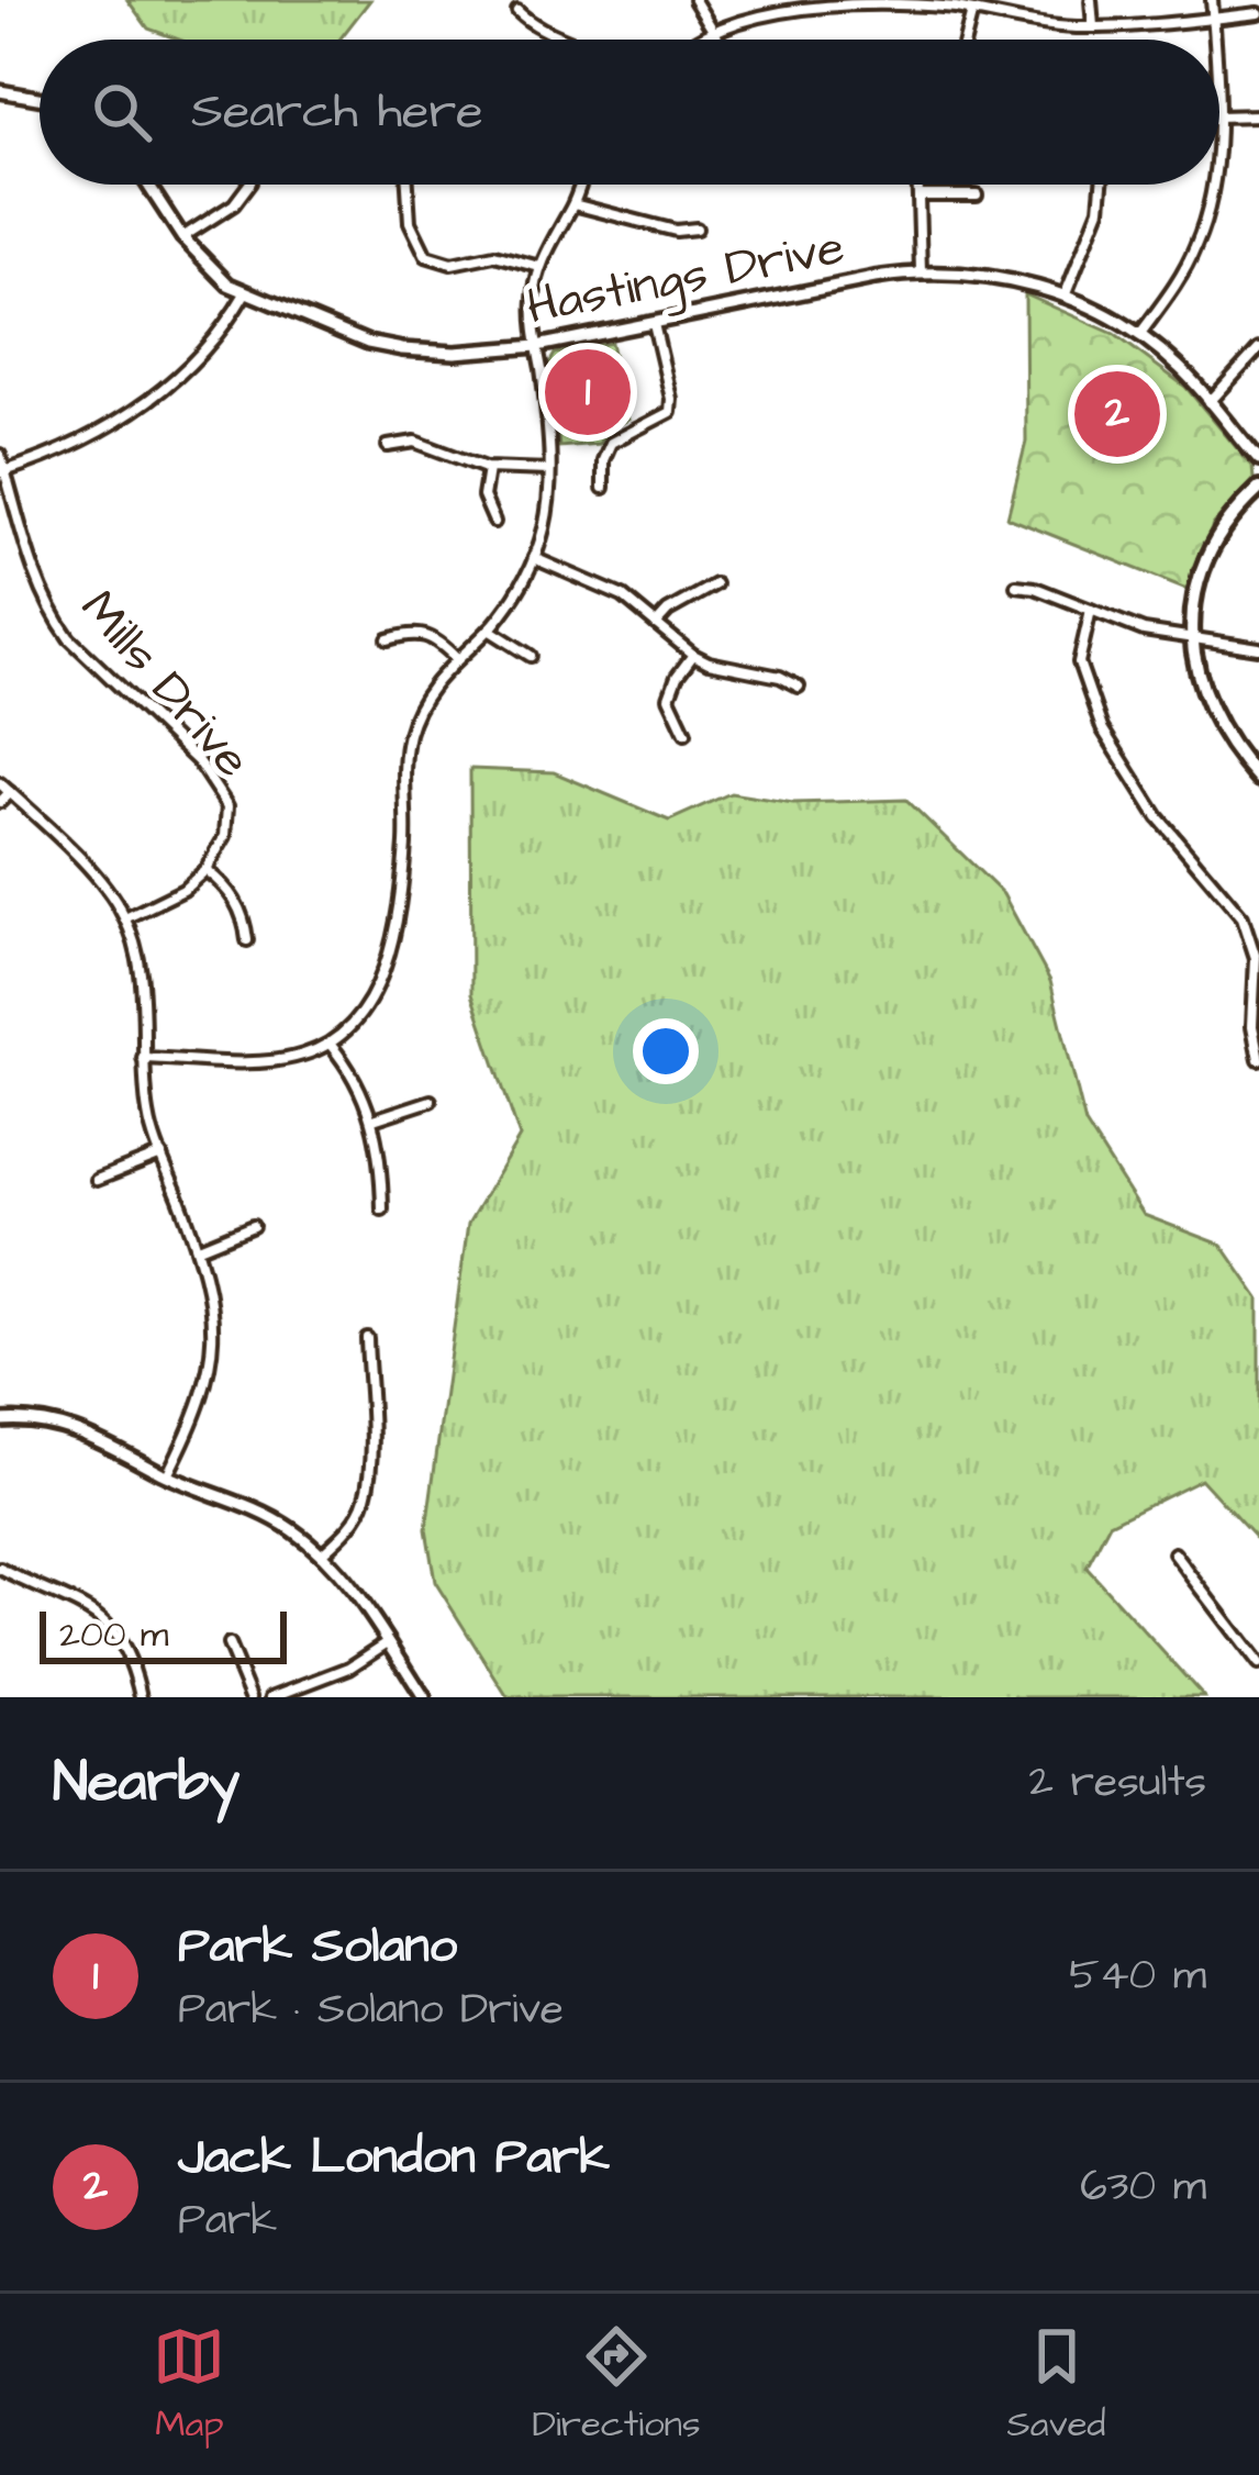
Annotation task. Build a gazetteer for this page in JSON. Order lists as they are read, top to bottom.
{
  "streets": {
    "street": ["Hastings Drive", "Mills Drive"]
  },
  "scale_bar": "200 m",
  "page": {
    "search": "Search here",
    "pins": ["1", "2"],
    "scale": "200 m",
    "heading": ["Nearby", "2 results"],
    "list": [
      {
        "mark": "1",
        "name": "Park Solano",
        "note": "Park · Solano Drive",
        "value": "540 m"
      },
      {
        "mark": "2",
        "name": "Jack London Park",
        "note": "Park",
        "value": "630 m"
      }
    ],
    "nav": ["Map", "Directions", "Saved"]
  }
}
